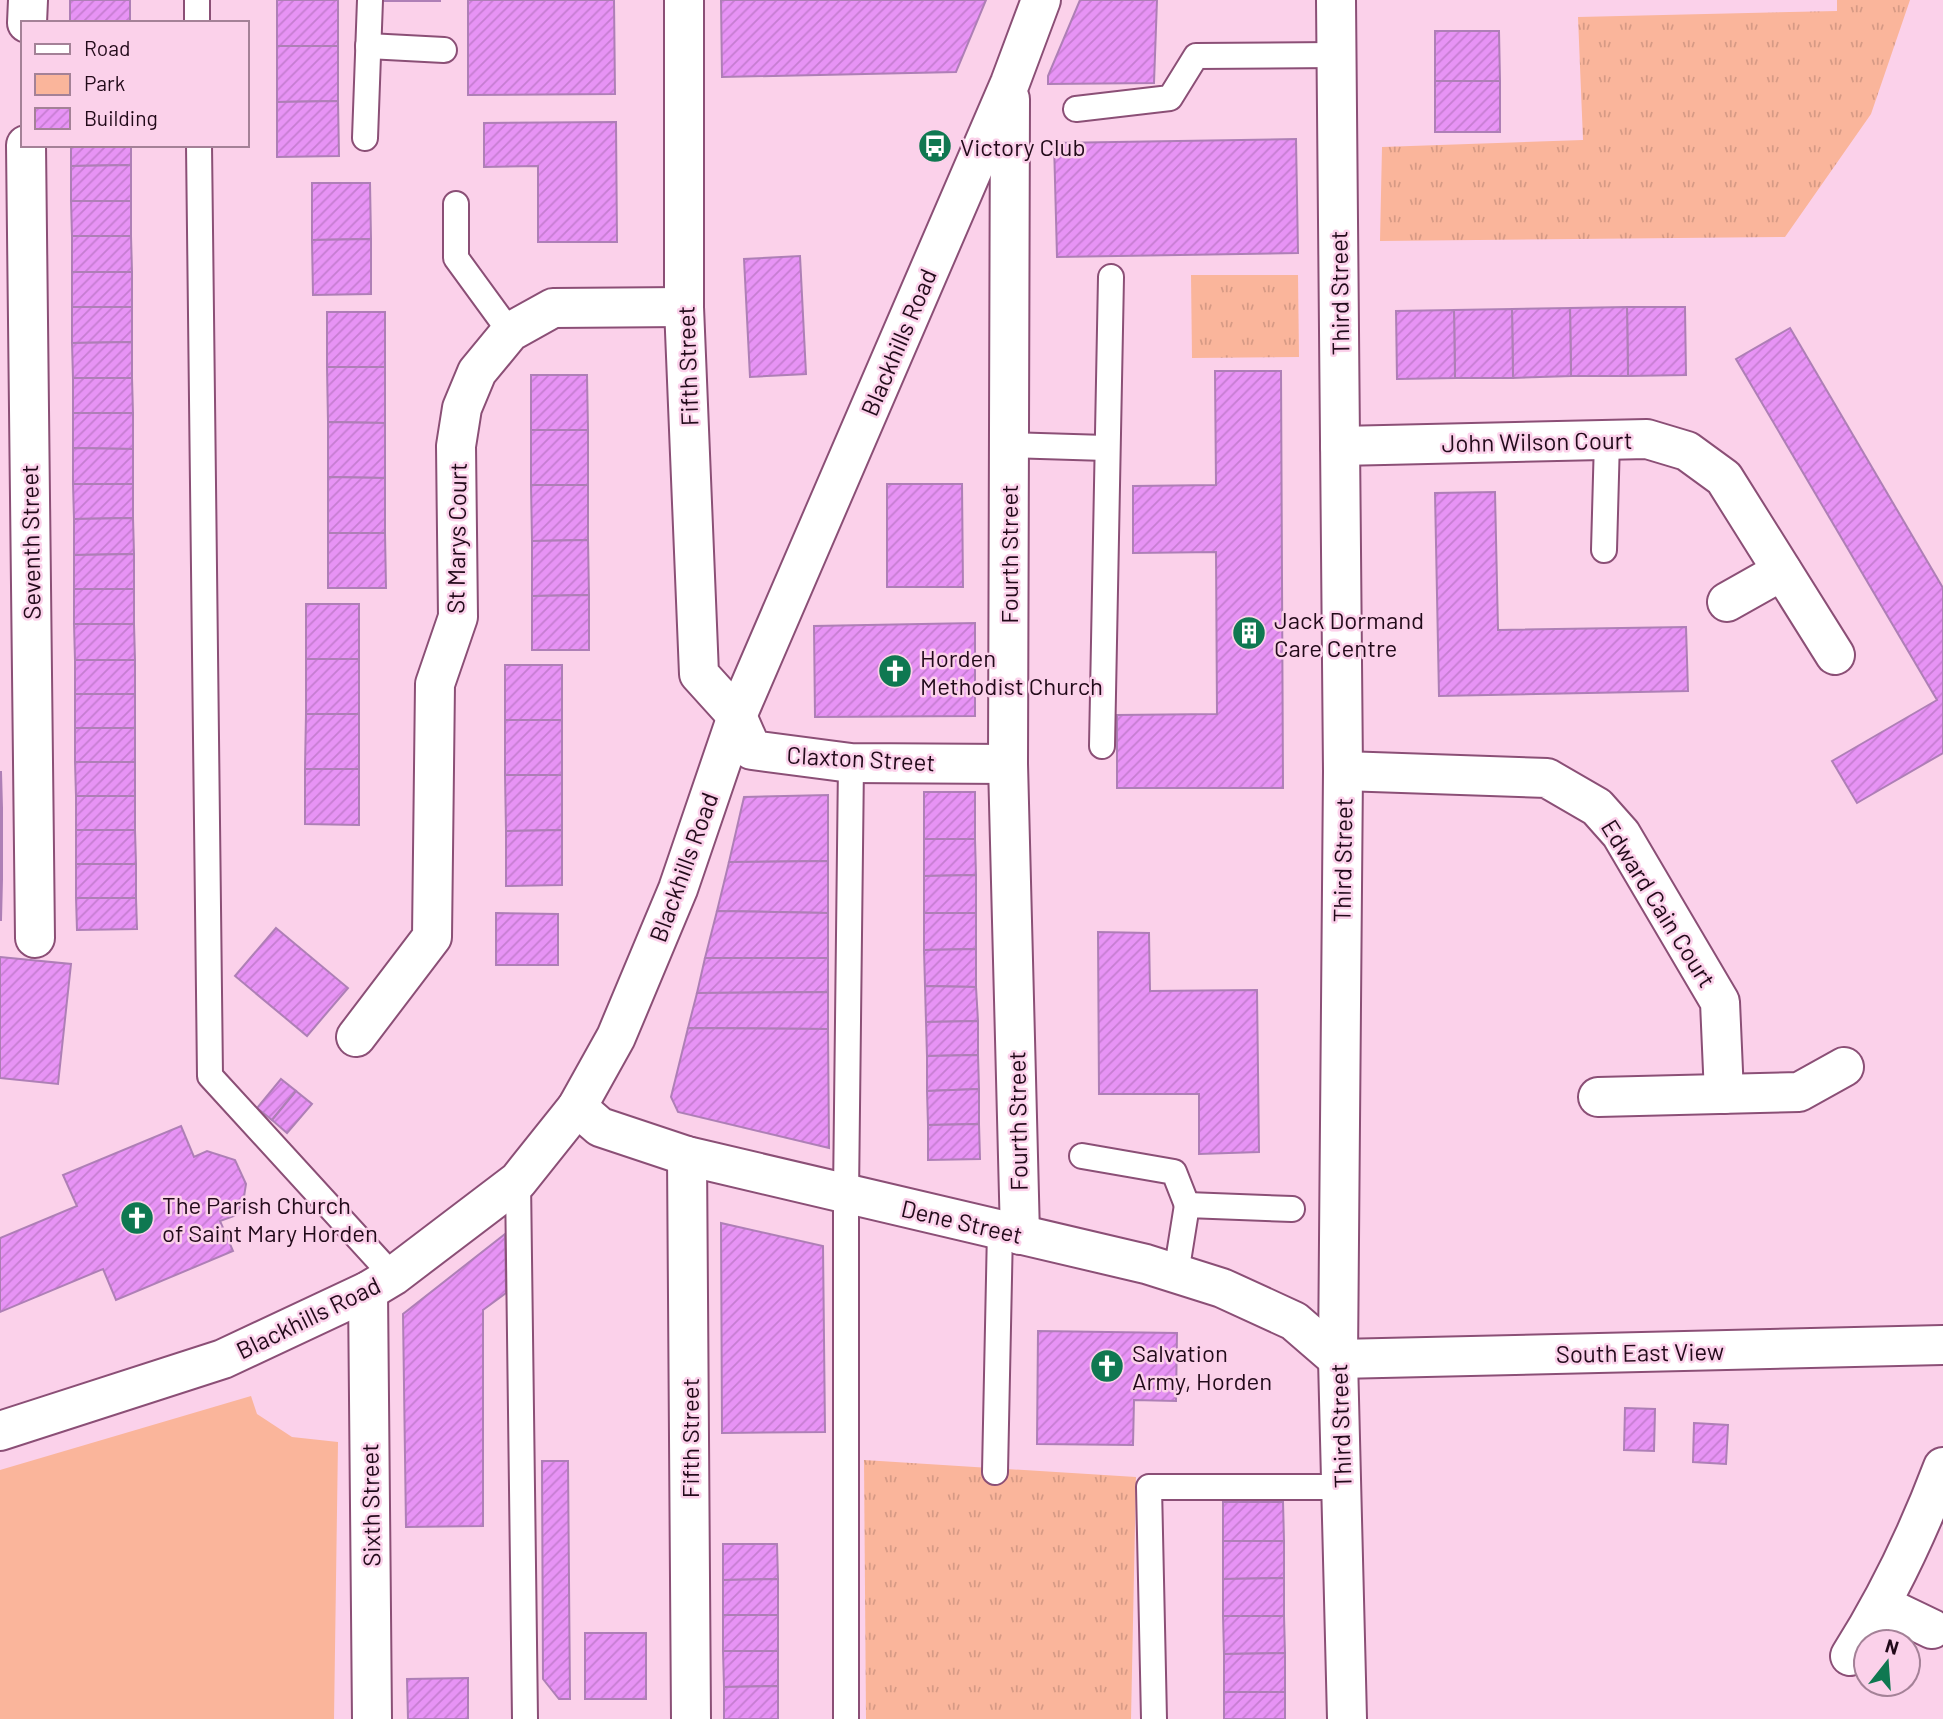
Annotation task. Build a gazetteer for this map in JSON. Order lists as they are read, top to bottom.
{
  "streets": {
    "street": [
      "Third Street",
      "Blackhills Road",
      "Fifth Street",
      "John Wilson Court",
      "St Marys Court",
      "Seventh Street",
      "Fourth Street",
      "Claxton Street",
      "Edward Cain Court",
      "Dene Street",
      "South East View",
      "Sixth Street"
    ]
  },
  "crossings": [
    ["Third Street", "John Wilson Court"],
    ["Third Street", "Edward Cain Court"],
    ["Third Street", "Dene Street"],
    ["Third Street", "South East View"],
    ["Blackhills Road", "Fifth Street"],
    ["Blackhills Road", "Fourth Street"],
    ["Blackhills Road", "Claxton Street"],
    ["Blackhills Road", "Dene Street"],
    ["Blackhills Road", "Sixth Street"],
    ["Fifth Street", "St Marys Court"],
    ["Fifth Street", "Claxton Street"],
    ["Fifth Street", "Dene Street"],
    ["Fourth Street", "Claxton Street"],
    ["Fourth Street", "Dene Street"],
    ["Dene Street", "South East View"]
  ],
  "places": {
    "bus stop": ["Victory Club"],
    "building": ["Jack Dormand Care Centre"],
    "church": ["Horden Methodist Church", "The Parish Church of Saint Mary Horden", "Salvation Army, Horden"]
  },
  "legend": ["Road", "Park", "Building"],
  "north": "top"
}
